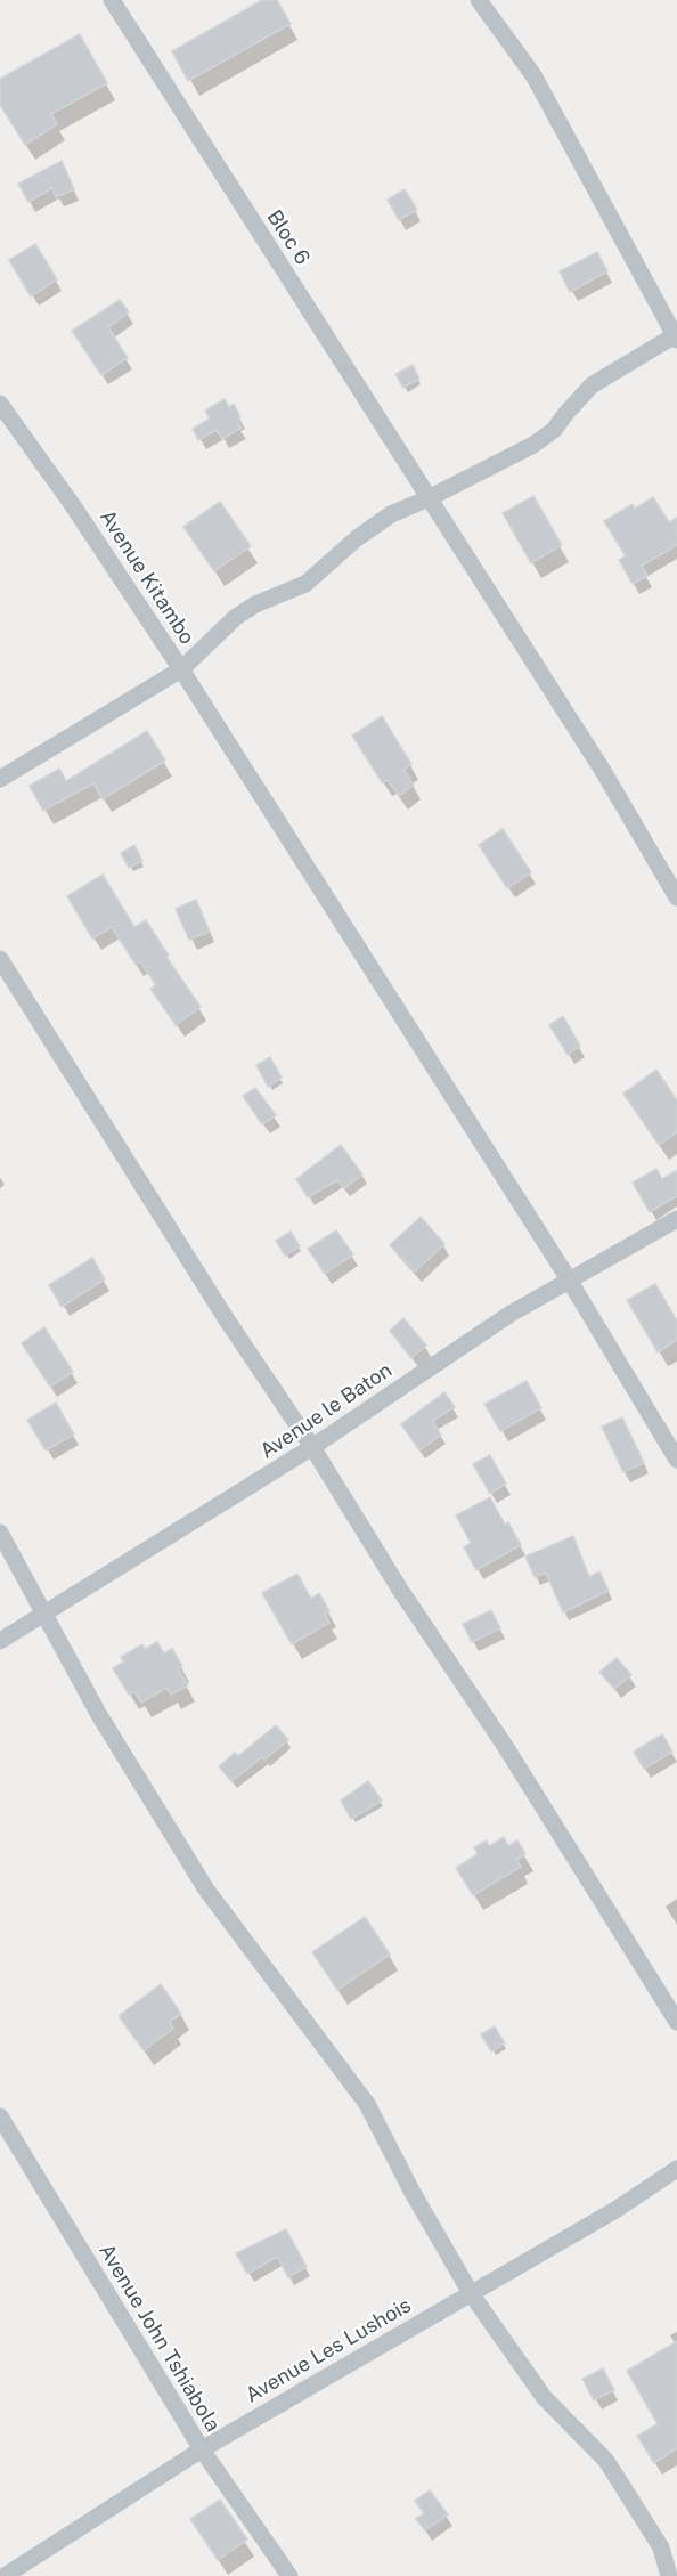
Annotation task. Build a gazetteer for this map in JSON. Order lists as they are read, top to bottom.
{
  "streets": {
    "street": [
      "Bloc 6",
      "Avenue Kitambo",
      "Avenue le Baton",
      "Avenue John Tshiabola",
      "Avenue Les Lushois"
    ]
  },
  "crossings": [
    ["Avenue John Tshiabola", "Avenue Les Lushois"]
  ]
}
